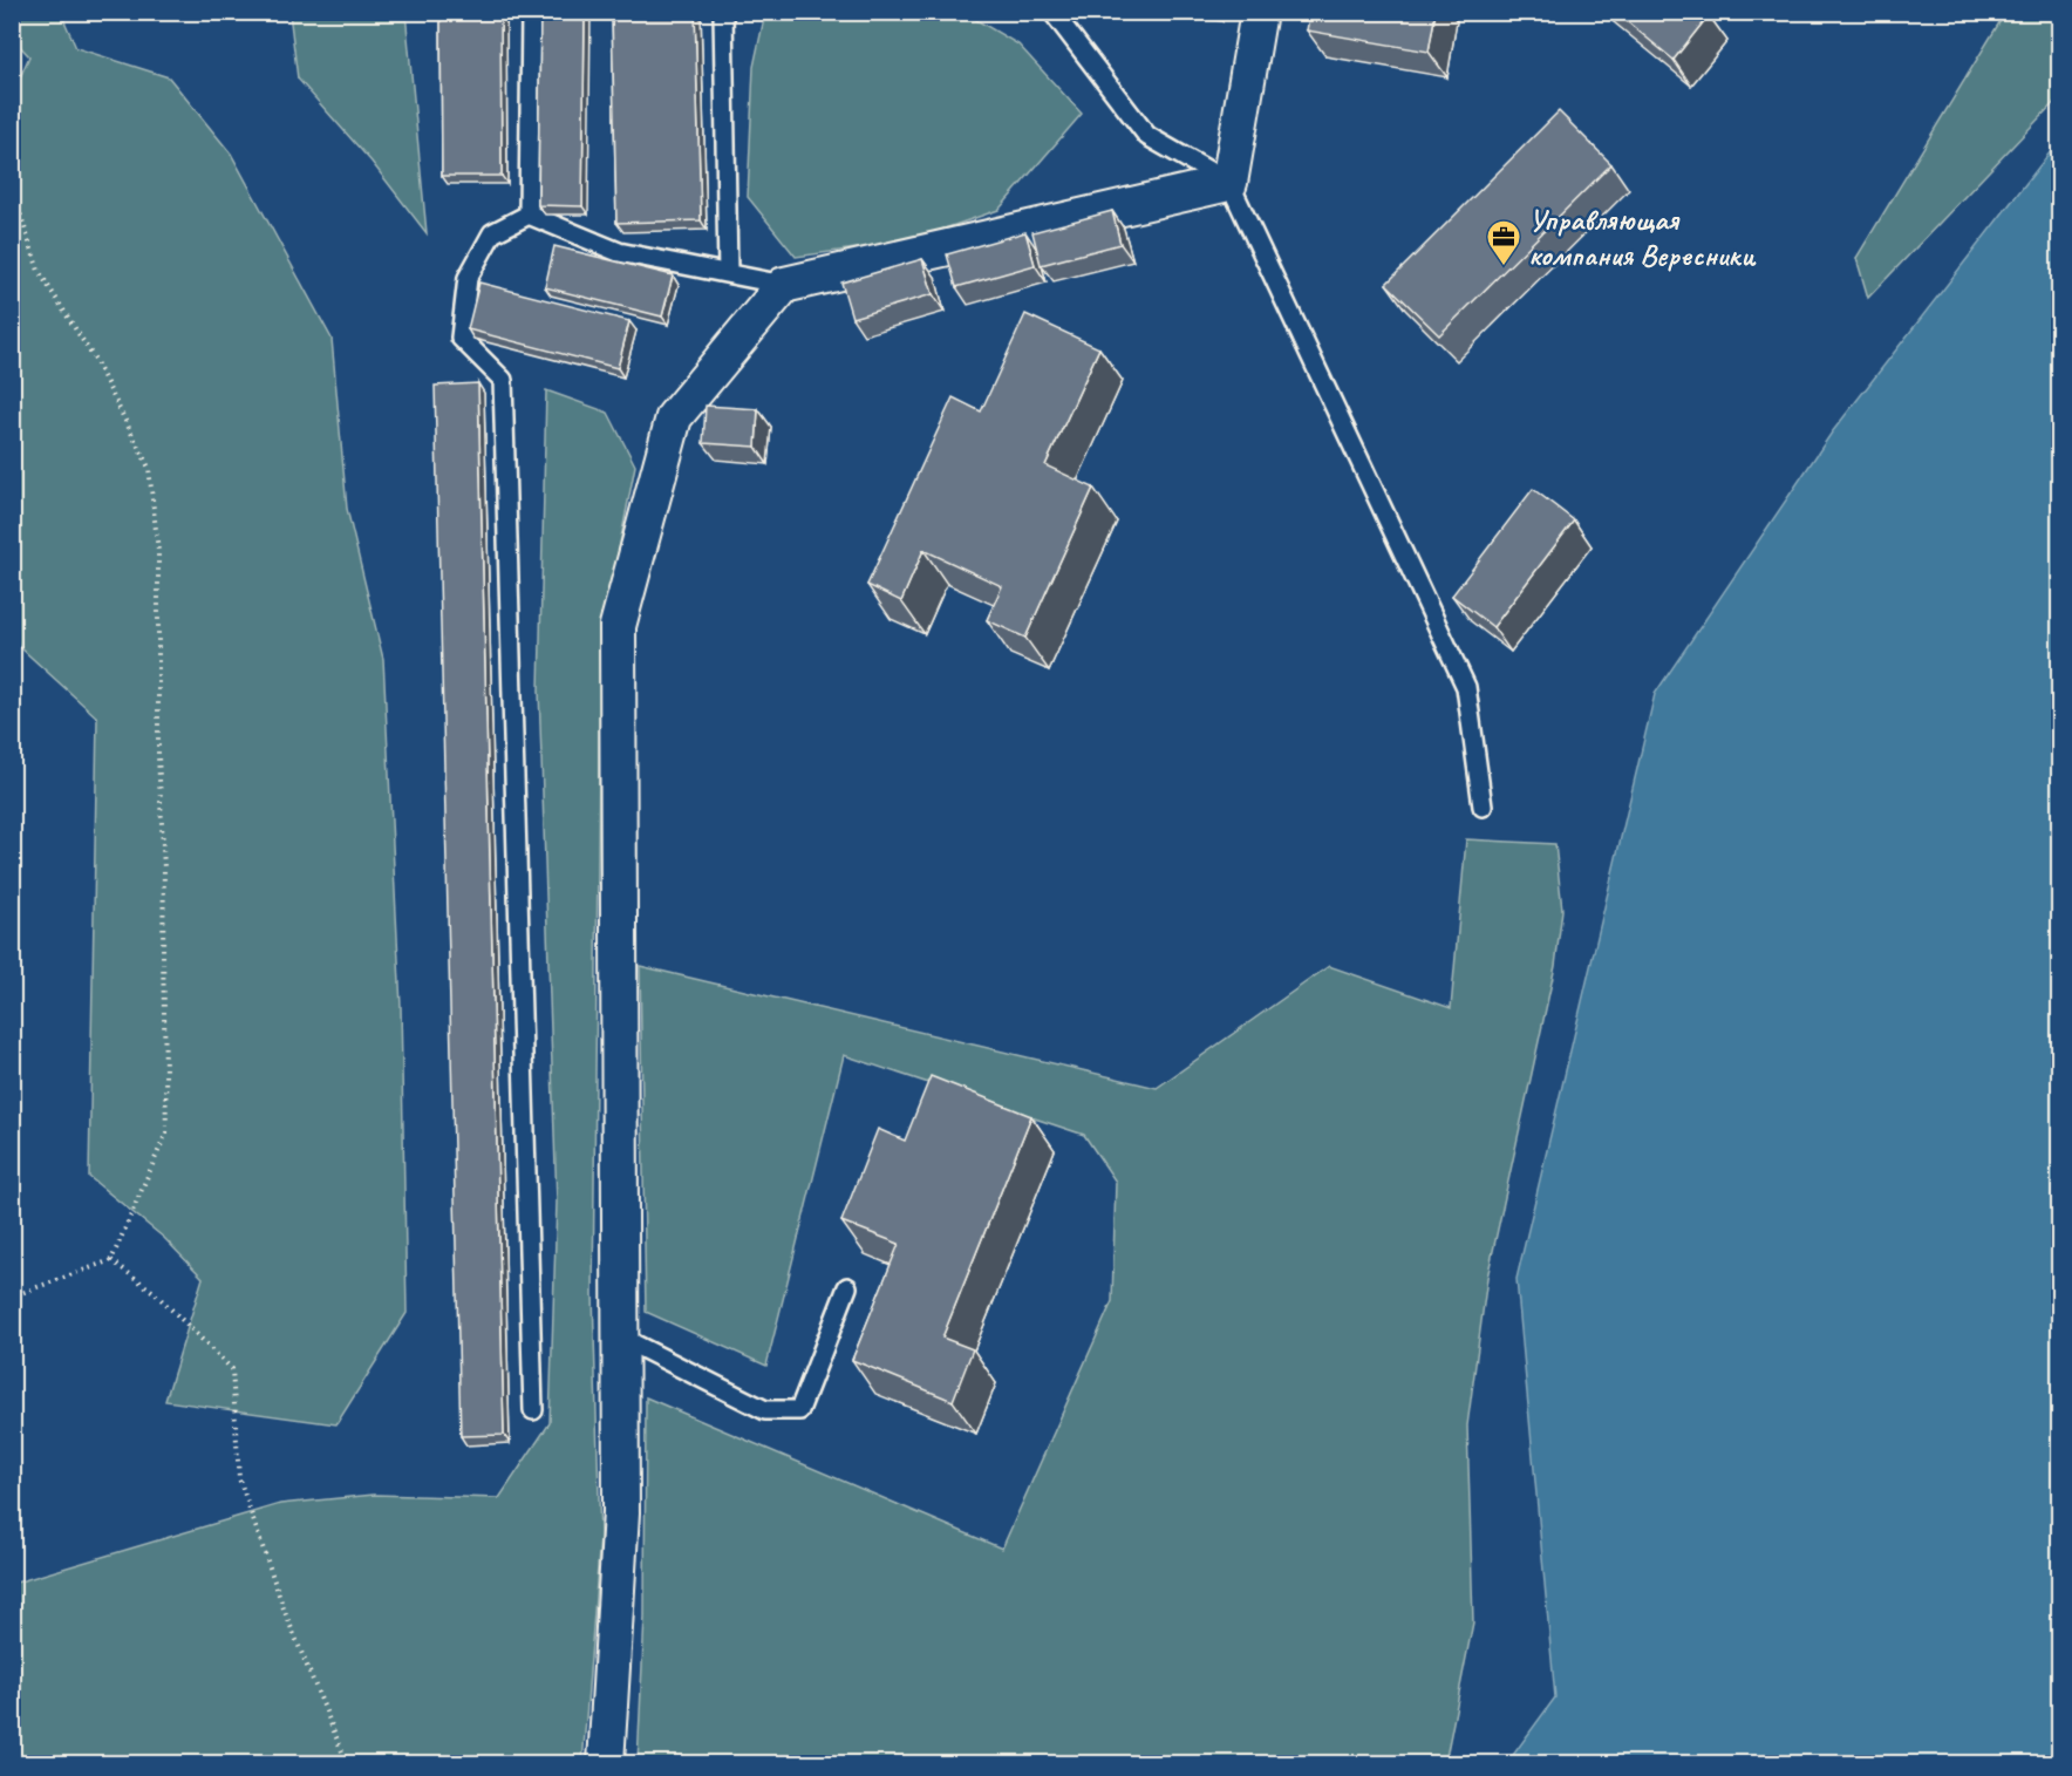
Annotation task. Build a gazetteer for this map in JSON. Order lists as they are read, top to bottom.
{
  "places": {
    "office": ["Управляющая компания Вересники"]
  }
}
